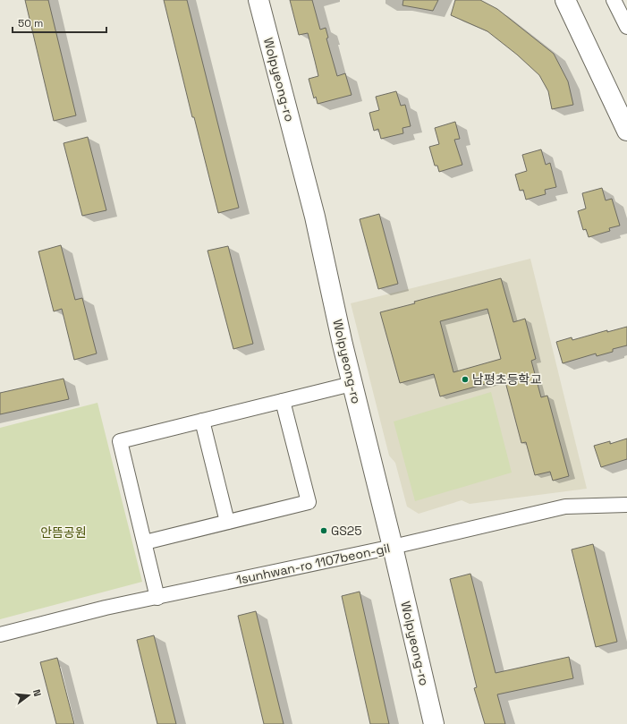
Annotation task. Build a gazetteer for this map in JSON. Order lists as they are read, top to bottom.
{
  "streets": {
    "street": ["Wolpyeong-ro", "1sunhwan-ro 1107beon-gil"]
  },
  "crossings": [
    ["Wolpyeong-ro", "1sunhwan-ro 1107beon-gil"]
  ],
  "parks": ["안뜸공원"],
  "places": ["남평초등학교", "GS25"],
  "scale_bar": "50 m",
  "north": "right"
}
